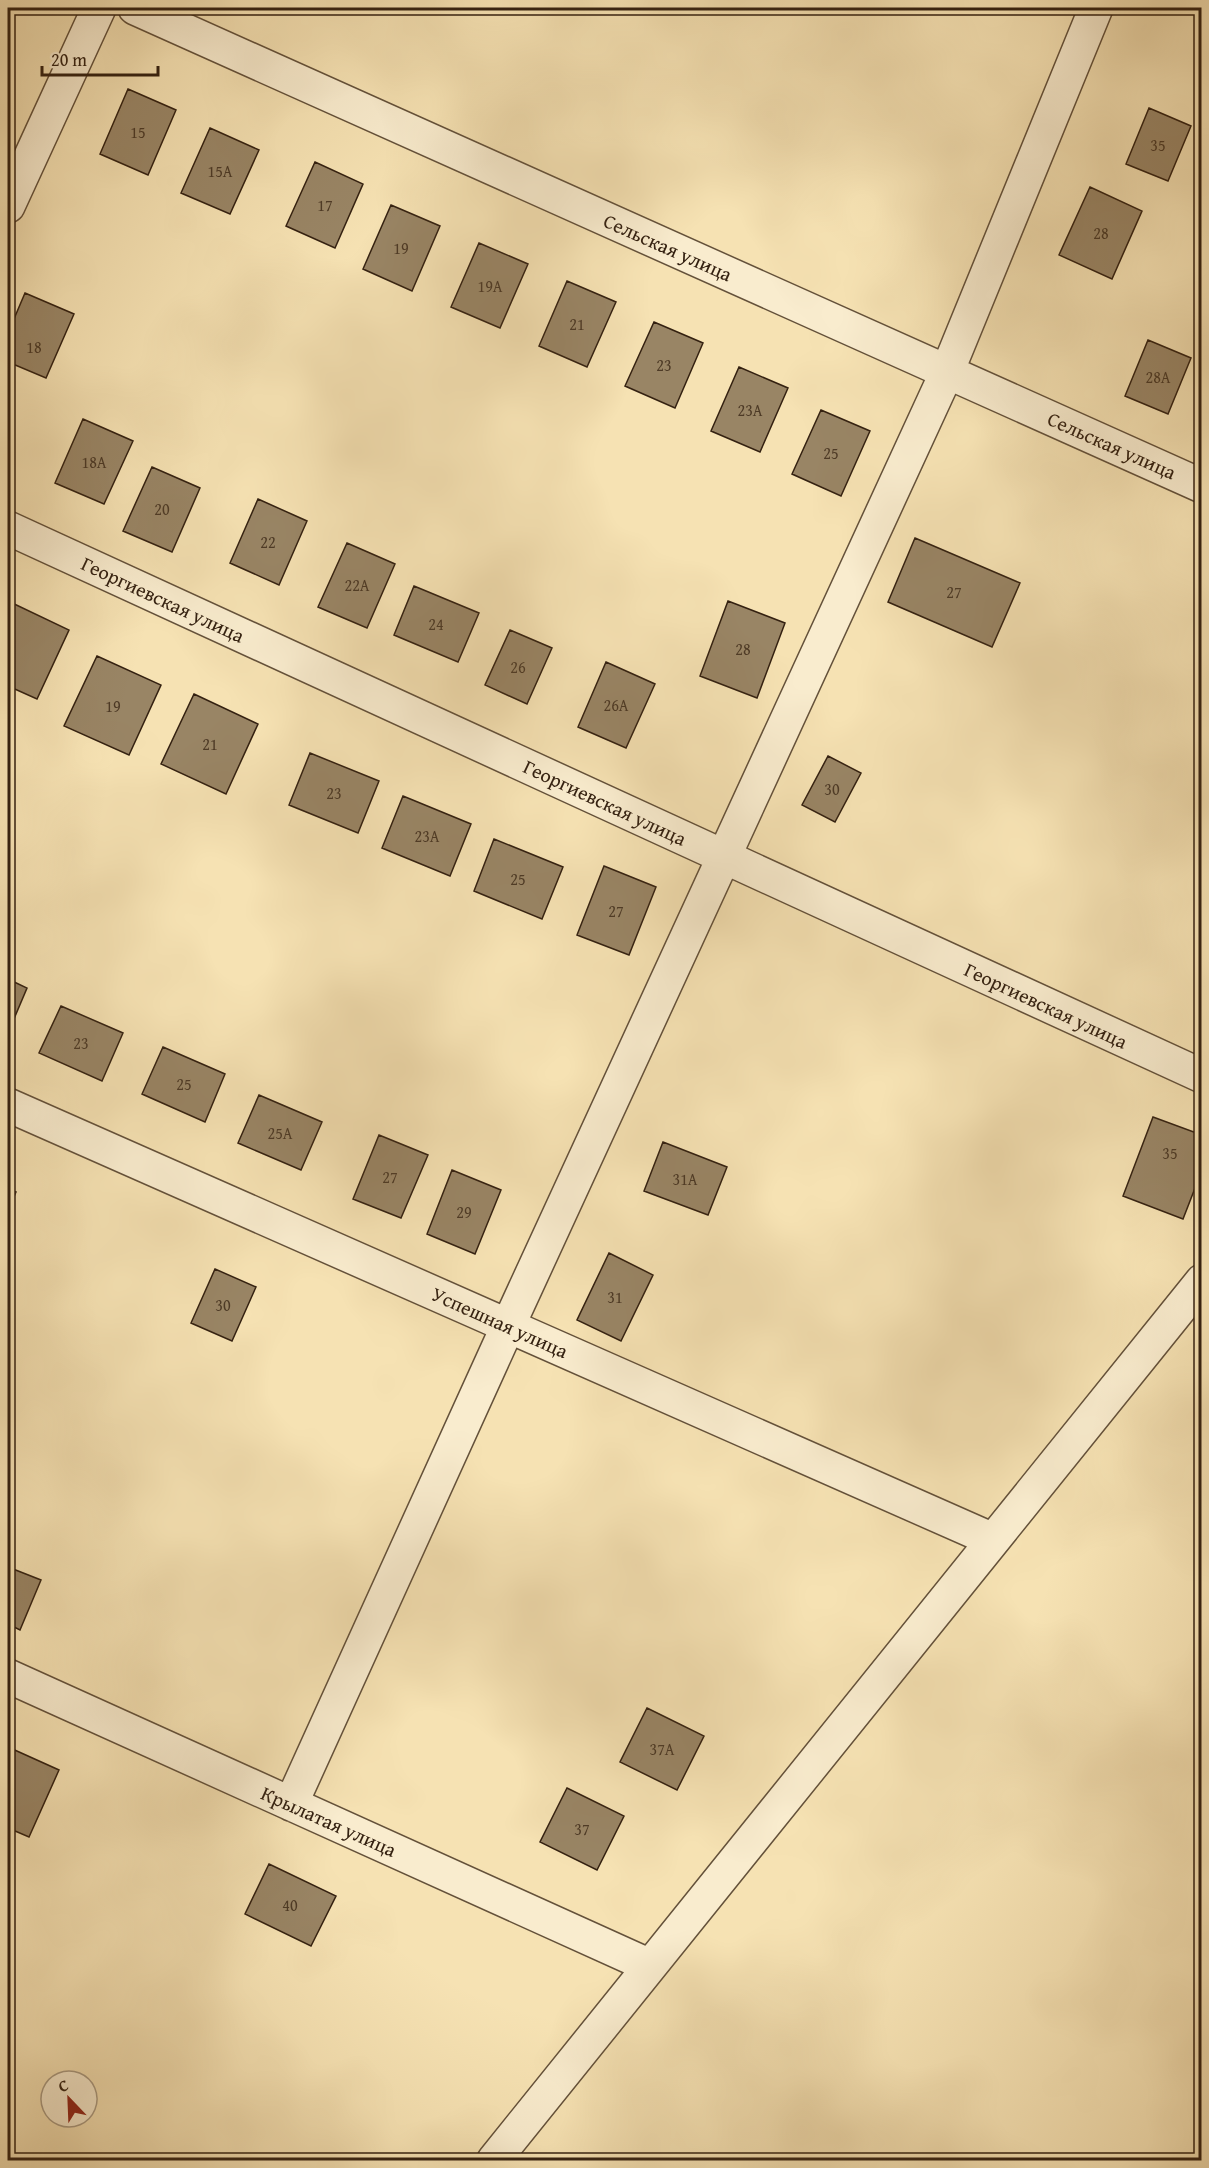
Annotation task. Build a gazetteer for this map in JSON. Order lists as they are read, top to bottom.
{
  "streets": {
    "lane": [
      "Сельская улица",
      "Георгиевская улица",
      "Успешная улица",
      "Крылатая улица"
    ]
  },
  "house_numbers": [
    "15",
    "35",
    "15А",
    "17",
    "28",
    "19",
    "19А",
    "21",
    "18",
    "23",
    "28А",
    "23А",
    "25",
    "18А",
    "20",
    "22",
    "22А",
    "27",
    "24",
    "28",
    "26",
    "26А",
    "19",
    "21",
    "30",
    "23",
    "23А",
    "25",
    "27",
    "23",
    "25",
    "25А",
    "35",
    "27",
    "31А",
    "29",
    "31",
    "30",
    "37А",
    "37",
    "40"
  ],
  "scale_bar": "20 m",
  "north": "top left"
}
